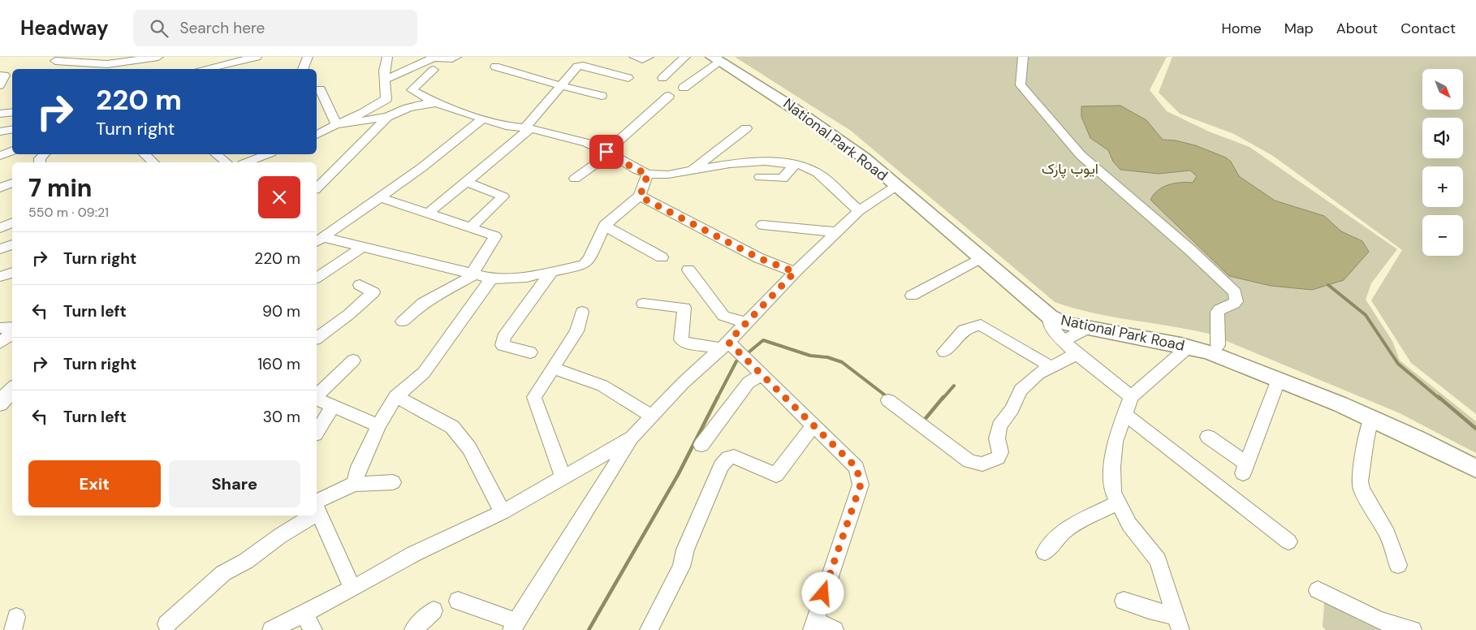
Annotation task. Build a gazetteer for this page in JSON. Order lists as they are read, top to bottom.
{
  "streets": {
    "main road": ["National Park Road"]
  },
  "parks": ["ایوب پارک"],
  "north": "bottom right",
  "page": {
    "header": "Headway",
    "search": "Search here",
    "nav": [
      "Home",
      "Map",
      "About",
      "Contact"
    ],
    "map_buttons": ["+", "−"],
    "turn": ["220 m", "Turn right"],
    "heading": ["7 min", "550 m · 09:21"],
    "list": [
      {
        "name": "Turn right",
        "value": "220 m"
      },
      {
        "name": "Turn left",
        "value": "90 m"
      },
      {
        "name": "Turn right",
        "value": "160 m"
      },
      {
        "name": "Turn left",
        "value": "30 m"
      }
    ],
    "buttons": ["Exit", "Share"]
  }
}
